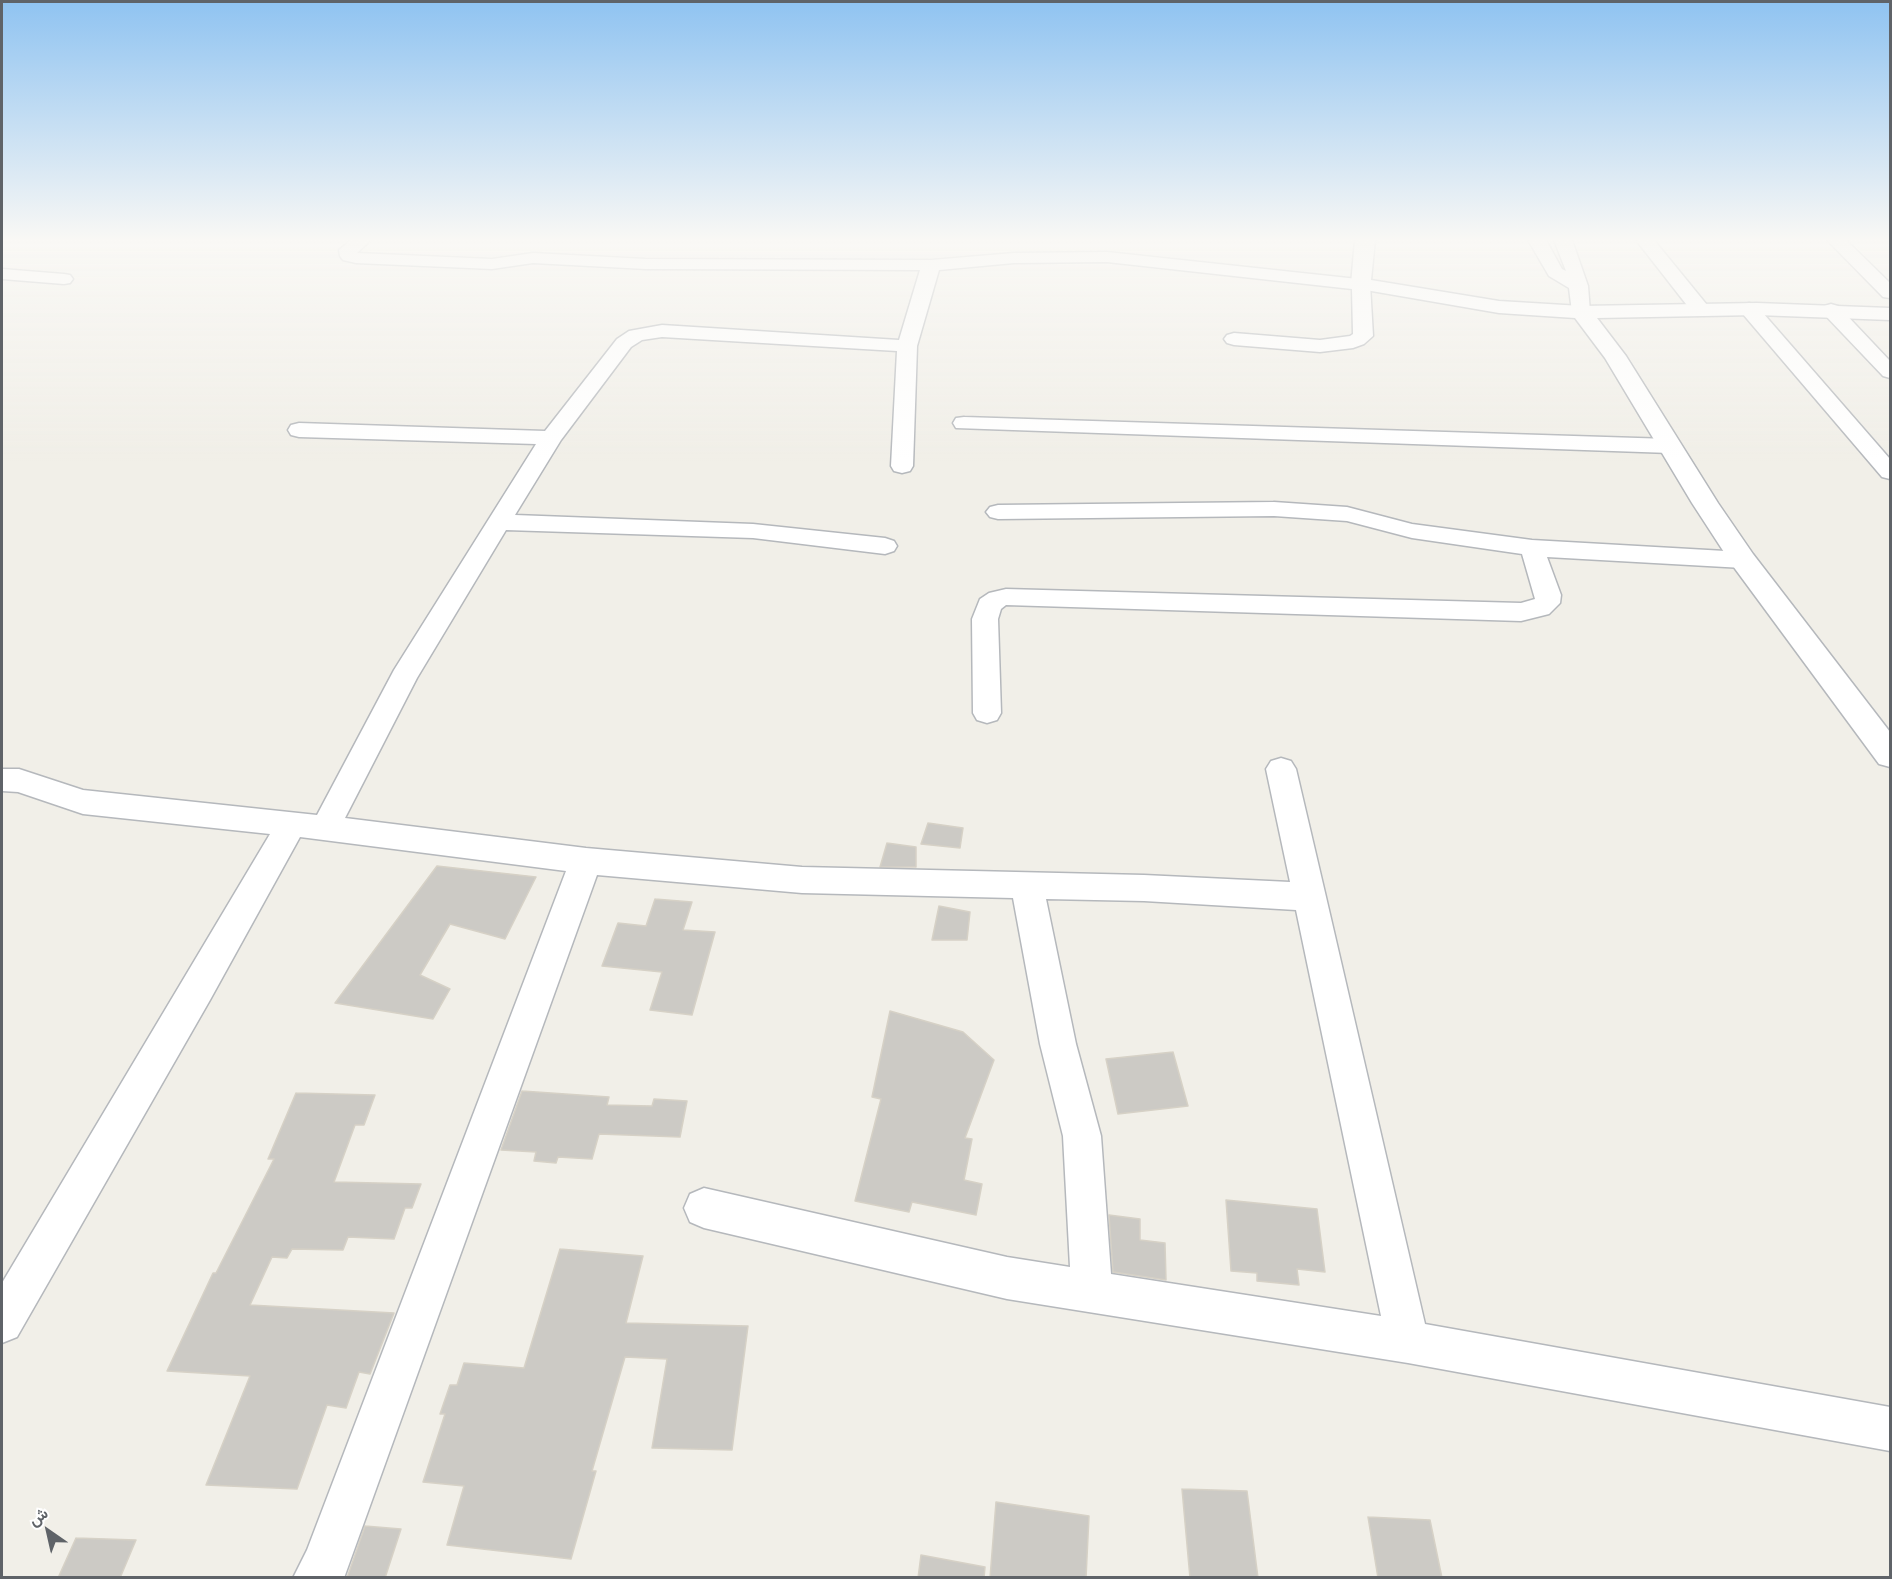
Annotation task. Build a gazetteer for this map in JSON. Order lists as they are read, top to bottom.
{
  "north": "top left"
}
